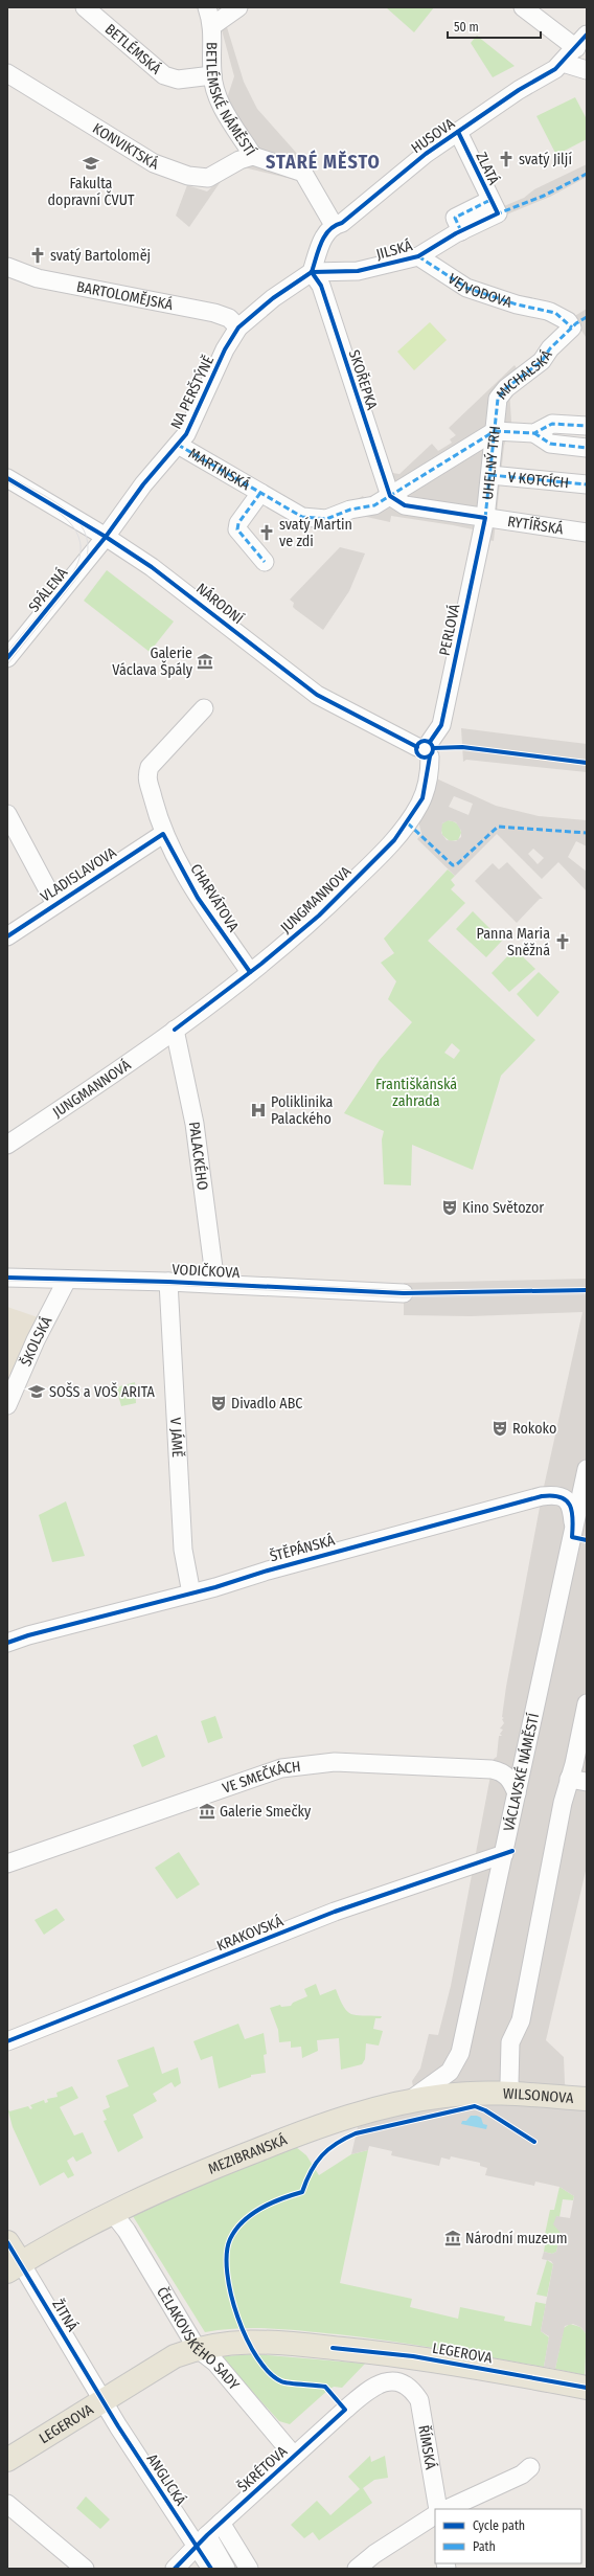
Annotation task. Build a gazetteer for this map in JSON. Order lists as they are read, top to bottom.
{
  "streets": {
    "main road": [
      "WILSONOVA",
      "MEZIBRANSKÁ",
      "ŽITNÁ",
      "LEGEROVA"
    ],
    "street": [
      "BETLÉMSKÁ",
      "BETLÉMSKÉ NÁMĚSTÍ",
      "HUSOVA",
      "KONVIKTSKÁ",
      "ZLATÁ",
      "JILSKÁ",
      "VEJVODOVA",
      "BARTOLOMĚJSKÁ",
      "MICHALSKÁ",
      "SKOŘEPKA",
      "NA PERŠTÝNĚ",
      "MARTINSKÁ",
      "UHELNÝ TRH",
      "V KOTCÍCH",
      "RYTÍŘSKÁ",
      "SPÁLENÁ",
      "NÁRODNÍ",
      "PERLOVÁ",
      "VLADISLAVOVA",
      "CHARVÁTOVA",
      "JUNGMANNOVA",
      "JUNGMANNOVÁ",
      "PALACKÉHO",
      "VODIČKOVA",
      "ŠKOLSKÁ",
      "V JÁMĚ",
      "ŠTĚPÁNSKÁ",
      "VÁCLAVSKÉ NÁMĚSTÍ",
      "VE SMEČKÁCH",
      "KRAKOVSKÁ",
      "ČELAKOVSKÉHO SADY",
      "ŘÍMSKÁ",
      "ŠKRÉTOVA",
      "ANGLICKÁ"
    ]
  },
  "crossings": [
    ["BETLÉMSKÁ", "BETLÉMSKÉ NÁMĚSTÍ"],
    ["BETLÉMSKÉ NÁMĚSTÍ", "HUSOVA"],
    ["BETLÉMSKÉ NÁMĚSTÍ", "KONVIKTSKÁ"],
    ["HUSOVA", "ZLATÁ"],
    ["HUSOVA", "JILSKÁ"],
    ["HUSOVA", "SKOŘEPKA"],
    ["HUSOVA", "NA PERŠTÝNĚ"],
    ["ZLATÁ", "JILSKÁ"],
    ["JILSKÁ", "VEJVODOVA"],
    ["JILSKÁ", "SKOŘEPKA"],
    ["JILSKÁ", "NA PERŠTÝNĚ"],
    ["VEJVODOVA", "MICHALSKÁ"],
    ["BARTOLOMĚJSKÁ", "NA PERŠTÝNĚ"],
    ["MICHALSKÁ", "UHELNÝ TRH"],
    ["SKOŘEPKA", "NA PERŠTÝNĚ"],
    ["SKOŘEPKA", "MARTINSKÁ"],
    ["SKOŘEPKA", "UHELNÝ TRH"],
    ["NA PERŠTÝNĚ", "MARTINSKÁ"],
    ["NA PERŠTÝNĚ", "SPÁLENÁ"],
    ["NA PERŠTÝNĚ", "NÁRODNÍ"],
    ["MARTINSKÁ", "UHELNÝ TRH"],
    ["UHELNÝ TRH", "V KOTCÍCH"],
    ["UHELNÝ TRH", "RYTÍŘSKÁ"],
    ["UHELNÝ TRH", "PERLOVÁ"],
    ["RYTÍŘSKÁ", "PERLOVÁ"],
    ["SPÁLENÁ", "NÁRODNÍ"],
    ["NÁRODNÍ", "PERLOVÁ"],
    ["NÁRODNÍ", "JUNGMANNOVA"],
    ["PERLOVÁ", "JUNGMANNOVA"],
    ["VLADISLAVOVA", "CHARVÁTOVA"],
    ["CHARVÁTOVA", "JUNGMANNOVA"],
    ["JUNGMANNOVA", "JUNGMANNOVÁ"],
    ["JUNGMANNOVA", "PALACKÉHO"],
    ["JUNGMANNOVÁ", "PALACKÉHO"],
    ["PALACKÉHO", "VODIČKOVA"],
    ["VODIČKOVA", "ŠKOLSKÁ"],
    ["VODIČKOVA", "V JÁMĚ"],
    ["V JÁMĚ", "ŠTĚPÁNSKÁ"],
    ["ŠTĚPÁNSKÁ", "VÁCLAVSKÉ NÁMĚSTÍ"],
    ["VÁCLAVSKÉ NÁMĚSTÍ", "VE SMEČKÁCH"],
    ["VÁCLAVSKÉ NÁMĚSTÍ", "KRAKOVSKÁ"],
    ["VÁCLAVSKÉ NÁMĚSTÍ", "MEZIBRANSKÁ"],
    ["WILSONOVA", "MEZIBRANSKÁ"],
    ["MEZIBRANSKÁ", "ŽITNÁ"],
    ["MEZIBRANSKÁ", "ČELAKOVSKÉHO SADY"],
    ["ŽITNÁ", "LEGEROVA"],
    ["ŽITNÁ", "ANGLICKÁ"],
    ["ČELAKOVSKÉHO SADY", "LEGEROVA"],
    ["ČELAKOVSKÉHO SADY", "ŠKRÉTOVA"],
    ["LEGEROVA", "ANGLICKÁ"],
    ["ŘÍMSKÁ", "ŠKRÉTOVA"],
    ["ŠKRÉTOVA", "ANGLICKÁ"]
  ],
  "districts": ["STARÉ MĚSTO"],
  "parks": ["Františkánská zahrada"],
  "places": {
    "church": [
      "svatý Jiljí",
      "svatý Bartoloměj",
      "svatý Martin ve zdi",
      "Panna Maria Sněžná"
    ],
    "school or university": ["Fakulta dopravní ČVUT", "SOŠS a VOŠ ARITA"],
    "museum": ["Galerie Václava Špály", "Galerie Smečky", "Národní muzeum"],
    "hospital": ["Poliklinika Palackého"],
    "theatre": ["Kino Světozor", "Divadlo ABC", "Rokoko"]
  },
  "legend": ["Cycle path", "Path"],
  "scale_bar": "50 m"
}
